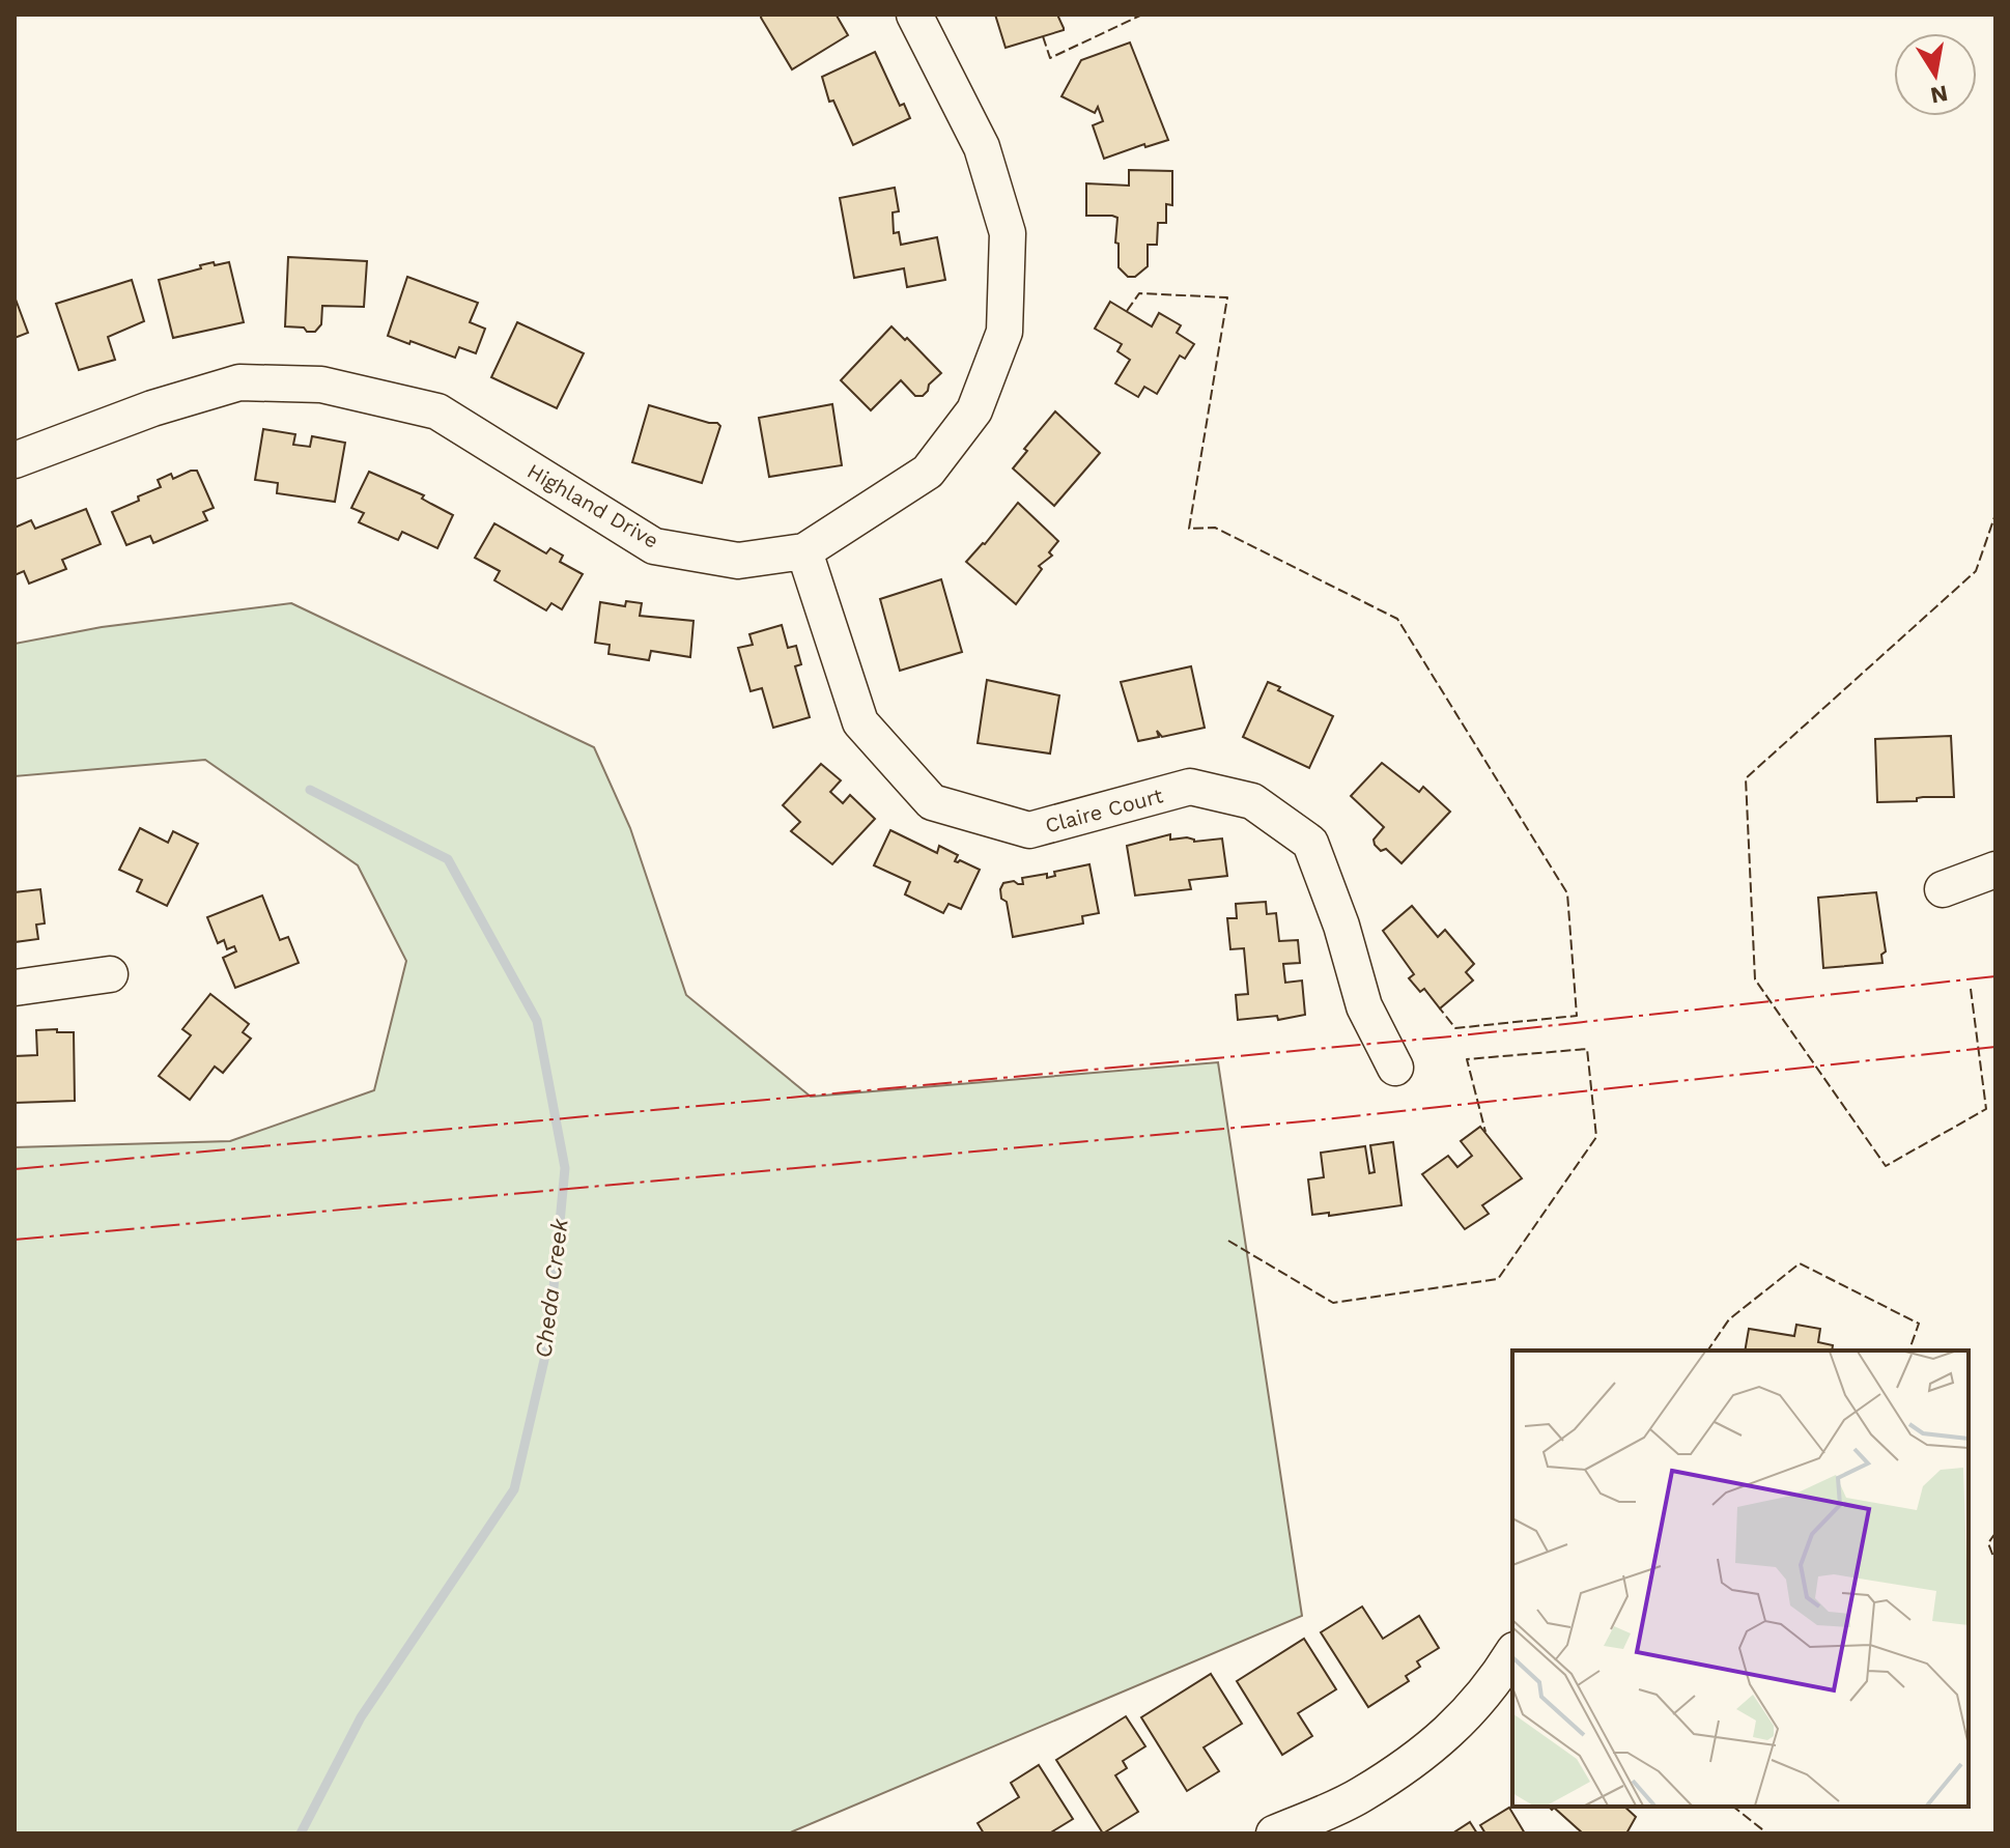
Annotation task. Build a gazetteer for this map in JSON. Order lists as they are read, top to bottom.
{
  "streets": {
    "street": ["Highland Drive", "Claire Court"]
  },
  "crossings": [
    ["Highland Drive", "Claire Court"]
  ],
  "water": ["Cheda Creek"],
  "north": "bottom"
}
